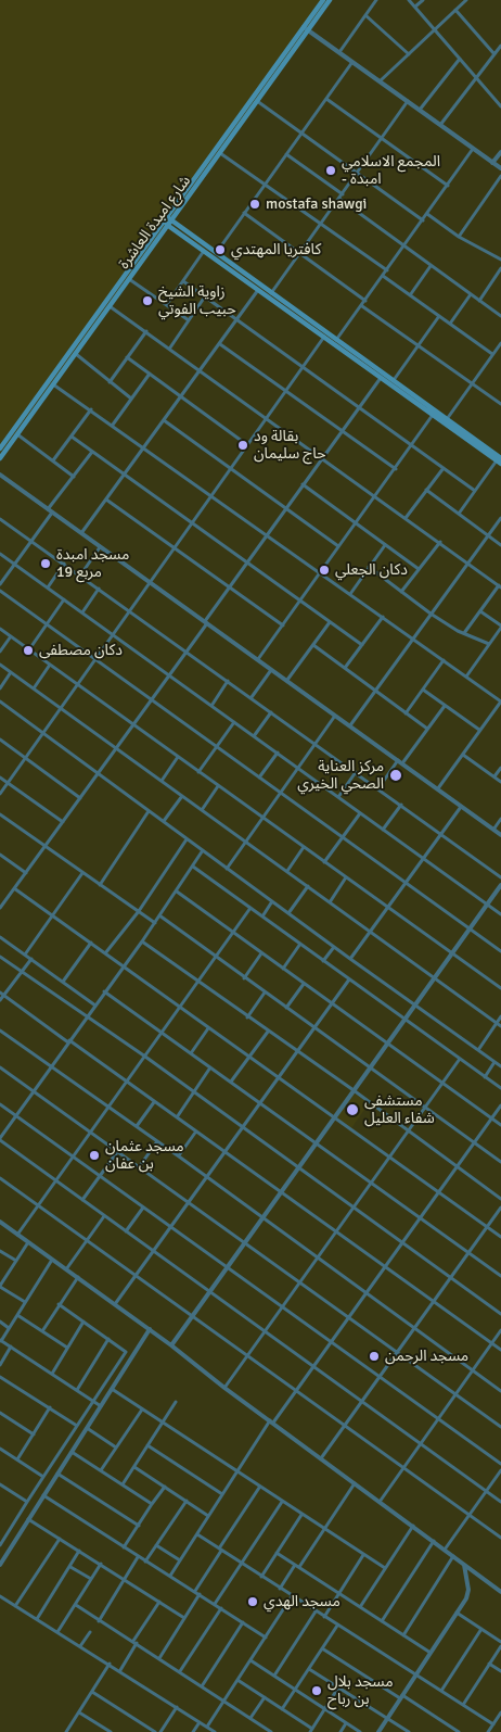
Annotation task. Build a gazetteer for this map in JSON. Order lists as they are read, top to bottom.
{
  "streets": {
    "main road": ["شارع امبدة العاشرة"]
  },
  "places": [
    "المجمع الاسلامي - امبدة",
    "mostafa shawgi",
    "كافتريا المهتدي",
    "زاوية الشيخ حبيب الفوتي",
    "بقالة ود حاج سليمان",
    "مسجد امبدة مربع 19",
    "دكان الجعلي",
    "دكان مصطفى",
    "مركز العناية الصحي الخيري",
    "مستشفى شفاء العليل",
    "مسجد عثمان بن عفان",
    "مسجد الرحمن",
    "مسجد الهدي",
    "مسجد بلال بن رباح"
  ]
}
